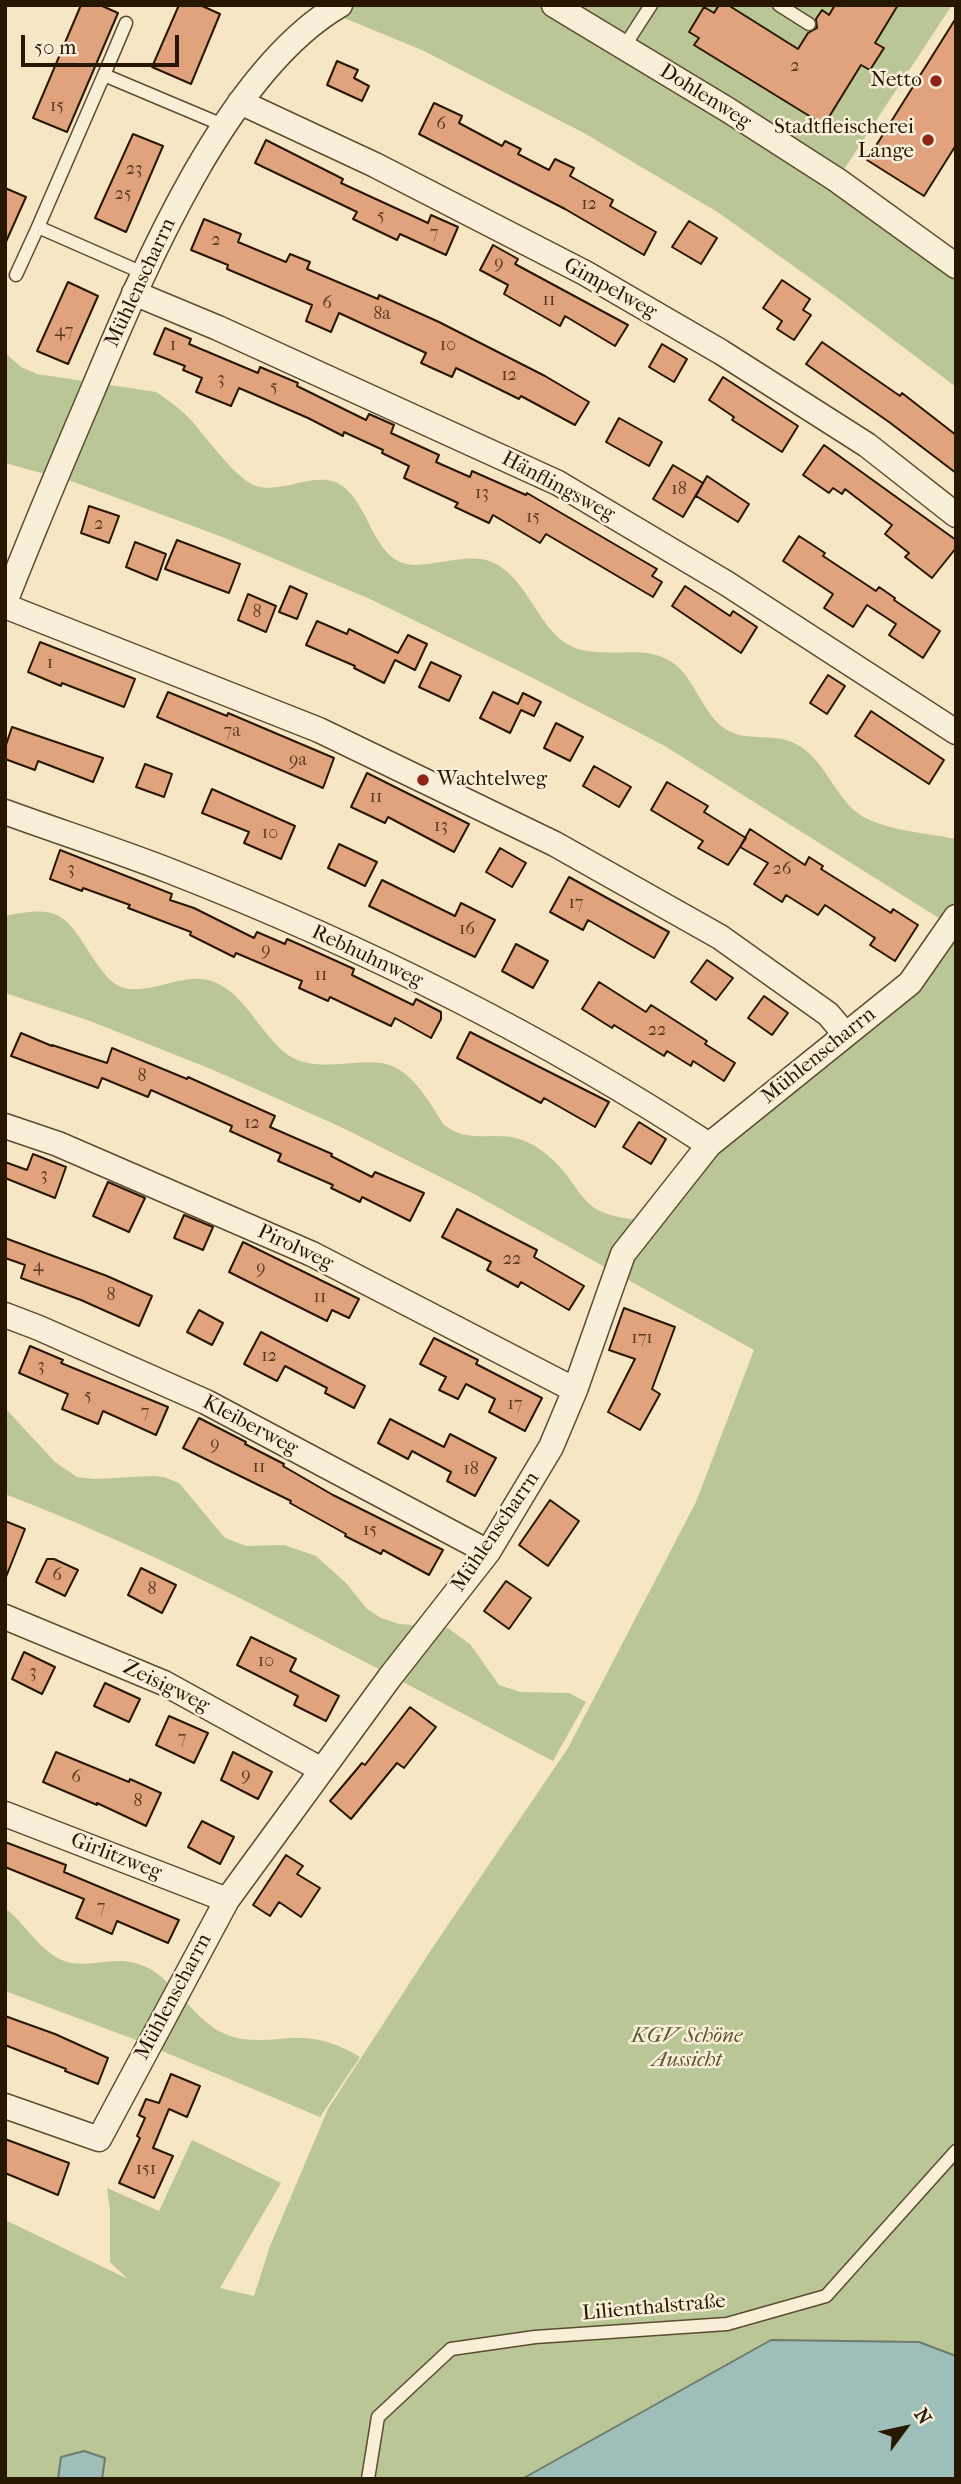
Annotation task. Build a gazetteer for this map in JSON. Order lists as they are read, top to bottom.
{
  "streets": {
    "street": [
      "Dohlenweg",
      "Mühlenscharrn",
      "Gimpelweg",
      "Hänflingsweg",
      "Rebhuhnweg",
      "Pirolweg",
      "Kleiberweg",
      "Zeisigweg",
      "Girlitzweg"
    ],
    "lane": ["Lilienthalstraße"]
  },
  "crossings": [
    ["Mühlenscharrn", "Gimpelweg"],
    ["Mühlenscharrn", "Hänflingsweg"],
    ["Mühlenscharrn", "Rebhuhnweg"],
    ["Mühlenscharrn", "Pirolweg"],
    ["Mühlenscharrn", "Kleiberweg"],
    ["Mühlenscharrn", "Zeisigweg"],
    ["Mühlenscharrn", "Girlitzweg"]
  ],
  "parks": ["KGV Schöne Aussicht"],
  "places": ["Netto", "Stadtfleischerei Lange", "Wachtelweg"],
  "house_numbers": [
    "2",
    "15",
    "6",
    "23",
    "25",
    "12",
    "5",
    "7",
    "2",
    "9",
    "11",
    "6",
    "8a",
    "47",
    "1",
    "10",
    "12",
    "3",
    "5",
    "18",
    "13",
    "15",
    "2",
    "8",
    "1",
    "7a",
    "9a",
    "11",
    "13",
    "10",
    "3",
    "26",
    "17",
    "16",
    "9",
    "11",
    "22",
    "8",
    "12",
    "3",
    "22",
    "4",
    "9",
    "8",
    "11",
    "171",
    "12",
    "3",
    "5",
    "17",
    "7",
    "9",
    "11",
    "18",
    "15",
    "6",
    "8",
    "10",
    "3",
    "7",
    "9",
    "6",
    "8",
    "7",
    "151"
  ],
  "scale_bar": "50 m",
  "north": "top right"
}
